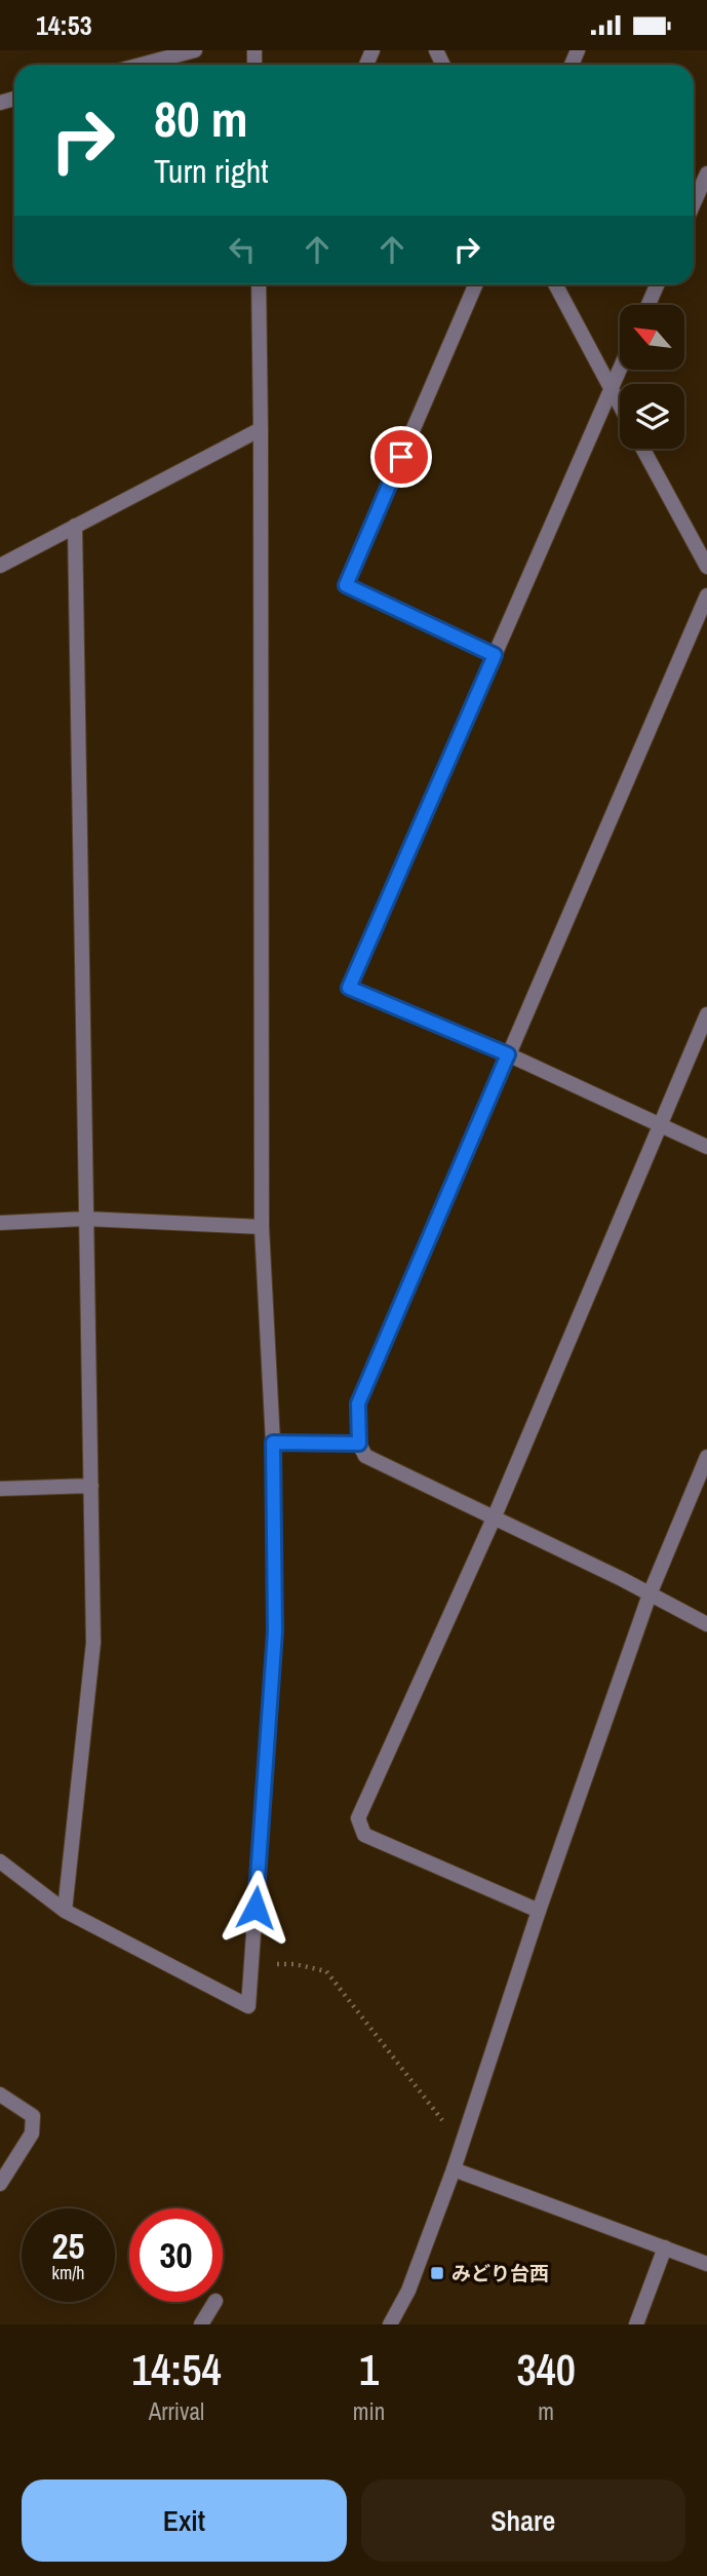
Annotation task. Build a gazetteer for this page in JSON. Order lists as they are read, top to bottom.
{
  "places": {
    "transit": ["みどり台西"]
  },
  "north": "top left",
  "page": {
    "status": "14:53",
    "turn": ["80 m", "Turn right"],
    "speed": "25 km/h",
    "limit": "30",
    "eta": [
      "14:54",
      "Arrival",
      "1",
      "min",
      "340",
      "m"
    ],
    "buttons": ["Exit", "Share"]
  }
}
